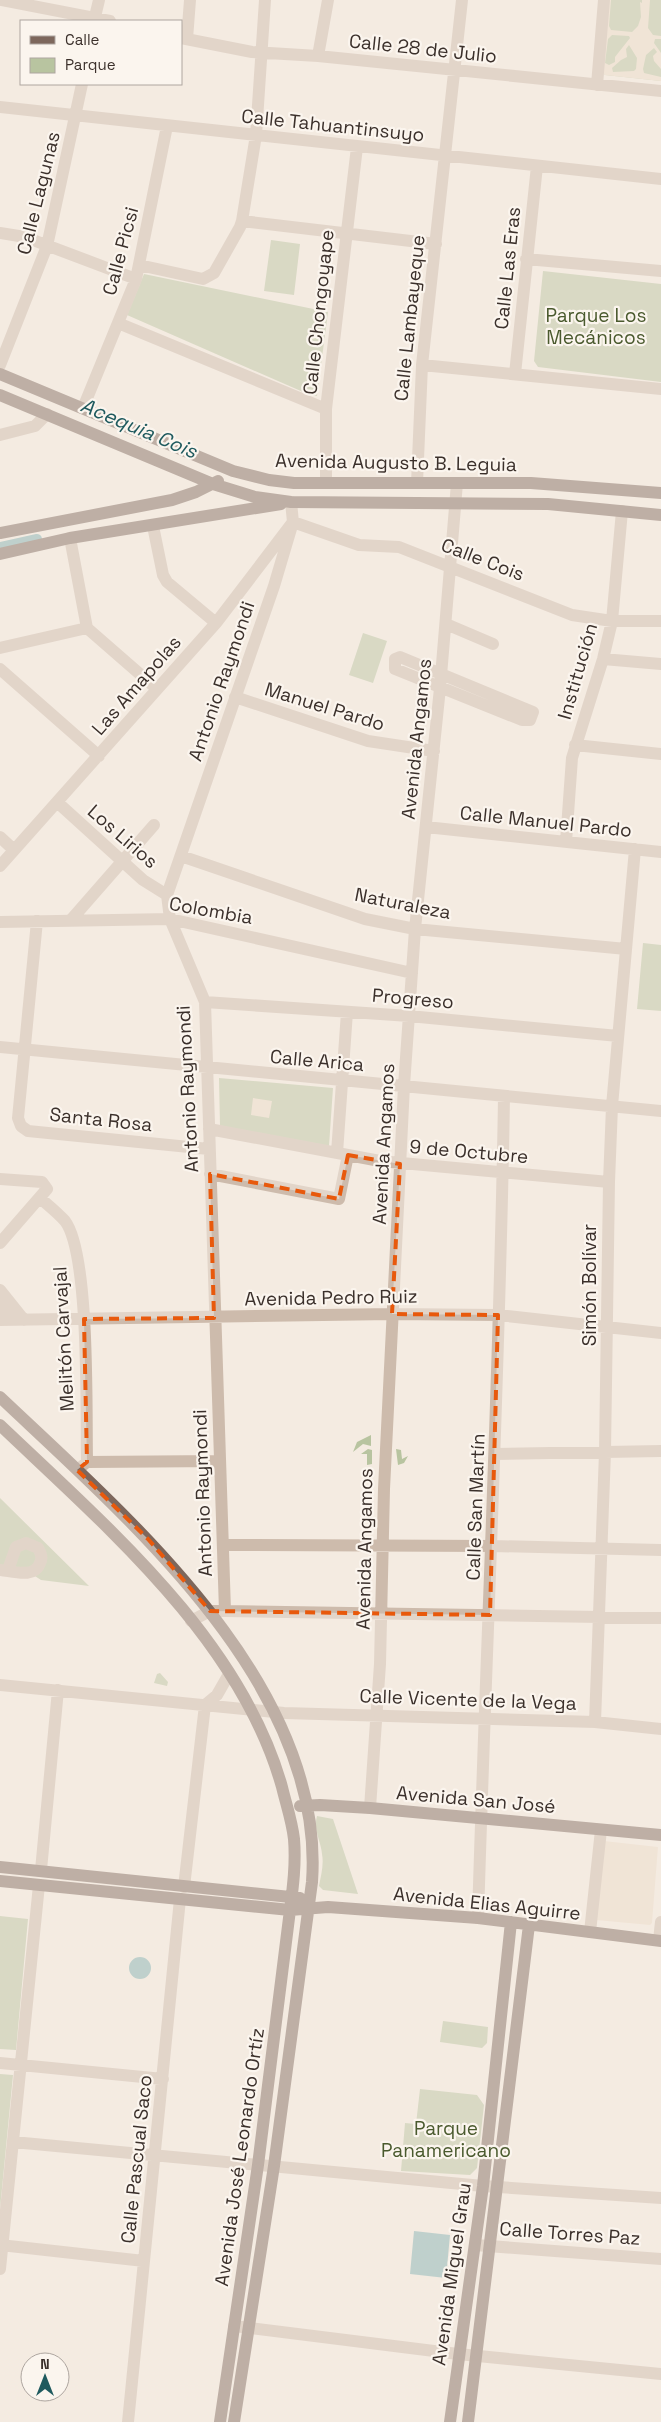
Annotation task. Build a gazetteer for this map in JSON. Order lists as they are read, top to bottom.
{
  "streets": {
    "main road": [
      "Avenida Augusto B. Leguia",
      "Avenida San José",
      "Avenida Elias Aguirre",
      "Avenida José Leonardo Ortíz",
      "Avenida Miguel Grau"
    ],
    "street": [
      "Calle 28 de Julio",
      "Calle Tahuantinsuyo",
      "Calle Lagunas",
      "Calle Picsi",
      "Calle Las Eras",
      "Calle Chongoyape",
      "Calle Lambayeque",
      "Calle Cois",
      "Institución",
      "Antonio Raymondi",
      "Las Amapolas",
      "Manuel Pardo",
      "Avenida Angamos",
      "Calle Manuel Pardo",
      "Los Lirios",
      "Naturaleza",
      "Colombia",
      "Progreso",
      "Calle Arica",
      "Santa Rosa",
      "9 de Octubre",
      "Simón Bolívar",
      "Avenida Pedro Ruiz",
      "Melitón Carvajal",
      "Calle San Martín",
      "Calle Vicente de la Vega",
      "Calle Pascual Saco",
      "Calle Torres Paz"
    ]
  },
  "crossings": [
    ["Calle 28 de Julio", "Calle Lambayeque"],
    ["Calle Tahuantinsuyo", "Calle Lagunas"],
    ["Calle Tahuantinsuyo", "Calle Picsi"],
    ["Calle Tahuantinsuyo", "Calle Las Eras"],
    ["Calle Tahuantinsuyo", "Calle Chongoyape"],
    ["Calle Tahuantinsuyo", "Calle Lambayeque"],
    ["Calle Picsi", "Avenida Augusto B. Leguia"],
    ["Calle Chongoyape", "Avenida Augusto B. Leguia"],
    ["Calle Lambayeque", "Avenida Augusto B. Leguia"],
    ["Avenida Augusto B. Leguia", "Avenida Angamos"],
    ["Calle Cois", "Institución"],
    ["Calle Cois", "Antonio Raymondi"],
    ["Calle Cois", "Las Amapolas"],
    ["Calle Cois", "Avenida Angamos"],
    ["Institución", "Calle Manuel Pardo"],
    ["Antonio Raymondi", "Las Amapolas"],
    ["Antonio Raymondi", "Manuel Pardo"],
    ["Antonio Raymondi", "Los Lirios"],
    ["Antonio Raymondi", "Naturaleza"],
    ["Antonio Raymondi", "Colombia"],
    ["Antonio Raymondi", "Progreso"],
    ["Antonio Raymondi", "Calle Arica"],
    ["Antonio Raymondi", "Santa Rosa"],
    ["Antonio Raymondi", "9 de Octubre"],
    ["Antonio Raymondi", "Avenida Pedro Ruiz"],
    ["Las Amapolas", "Los Lirios"],
    ["Manuel Pardo", "Avenida Angamos"],
    ["Avenida Angamos", "Calle Manuel Pardo"],
    ["Avenida Angamos", "Naturaleza"],
    ["Avenida Angamos", "Colombia"],
    ["Avenida Angamos", "Progreso"],
    ["Avenida Angamos", "Calle Arica"],
    ["Avenida Angamos", "9 de Octubre"],
    ["Avenida Angamos", "Avenida Pedro Ruiz"],
    ["Avenida Angamos", "Calle Vicente de la Vega"],
    ["Avenida Angamos", "Avenida San José"],
    ["Calle Manuel Pardo", "Simón Bolívar"],
    ["Naturaleza", "Simón Bolívar"],
    ["Progreso", "Simón Bolívar"],
    ["Calle Arica", "Santa Rosa"],
    ["Calle Arica", "Simón Bolívar"],
    ["Calle Arica", "Calle San Martín"],
    ["9 de Octubre", "Simón Bolívar"],
    ["9 de Octubre", "Calle San Martín"],
    ["Simón Bolívar", "Avenida Pedro Ruiz"],
    ["Simón Bolívar", "Calle Vicente de la Vega"],
    ["Avenida Pedro Ruiz", "Melitón Carvajal"],
    ["Avenida Pedro Ruiz", "Calle San Martín"],
    ["Melitón Carvajal", "Avenida José Leonardo Ortíz"],
    ["Calle San Martín", "Calle Vicente de la Vega"],
    ["Calle San Martín", "Avenida San José"],
    ["Calle San Martín", "Avenida Elias Aguirre"],
    ["Calle Vicente de la Vega", "Avenida José Leonardo Ortíz"],
    ["Calle Vicente de la Vega", "Calle Pascual Saco"],
    ["Avenida San José", "Avenida José Leonardo Ortíz"],
    ["Avenida Elias Aguirre", "Avenida José Leonardo Ortíz"],
    ["Avenida Elias Aguirre", "Avenida Miguel Grau"],
    ["Calle Torres Paz", "Avenida Miguel Grau"]
  ],
  "water": ["Acequia Cois"],
  "parks": ["Parque Los Mecánicos", "Parque Panamericano"],
  "legend": ["Calle", "Parque"],
  "north": "top"
}
